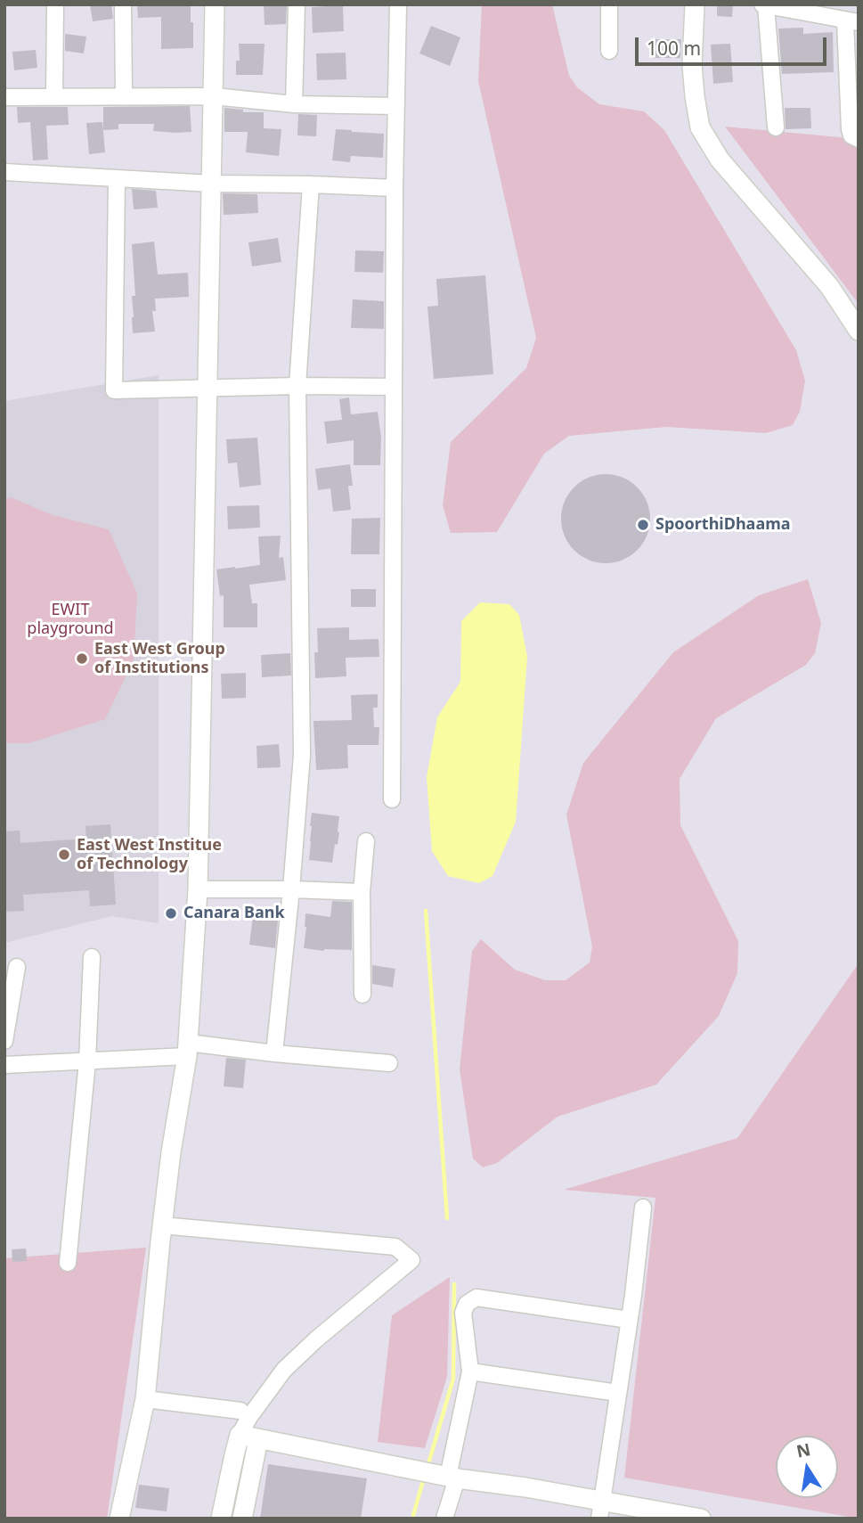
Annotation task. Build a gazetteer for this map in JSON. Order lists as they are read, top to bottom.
{
  "parks": ["EWIT playground"],
  "places": [
    "SpoorthiDhaama",
    "East West Group of Institutions",
    "East West Institue of Technology",
    "Canara Bank"
  ],
  "scale_bar": "100 m",
  "north": "top"
}
